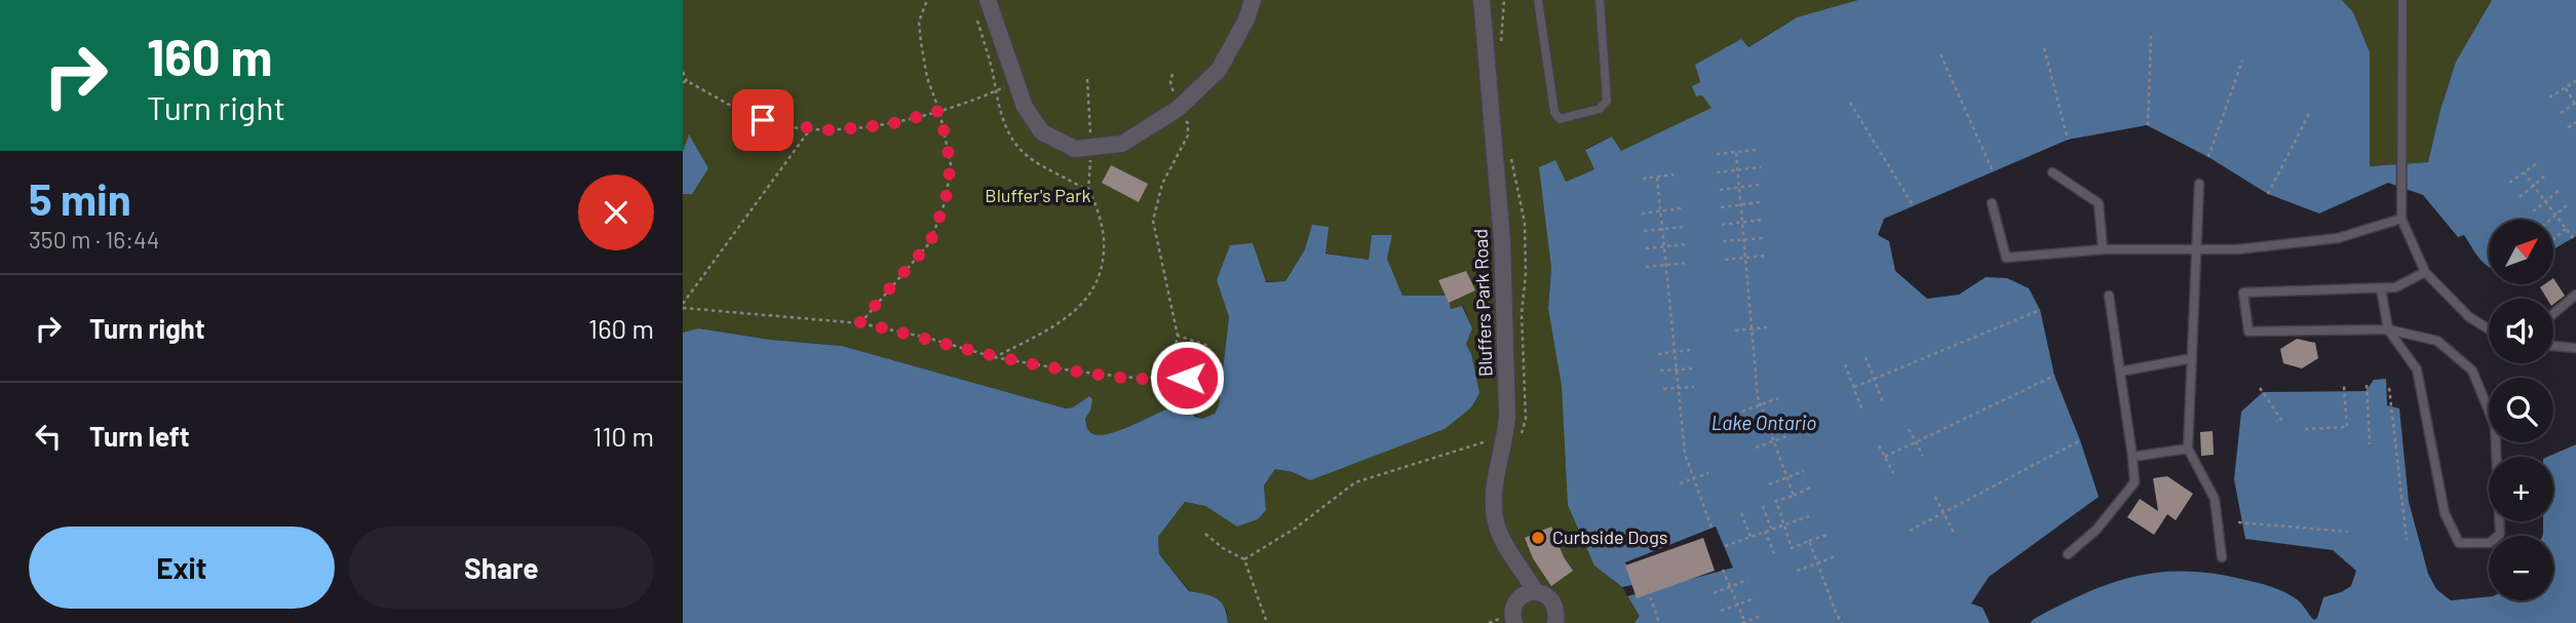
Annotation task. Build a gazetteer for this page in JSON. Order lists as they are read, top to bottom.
{
  "streets": {
    "street": ["Bluffers Park Road"]
  },
  "water": ["Lake Ontario"],
  "parks": ["Bluffer's Park"],
  "places": ["Curbside Dogs"],
  "north": "top right",
  "page": {
    "turn": ["160 m", "Turn right"],
    "heading": ["5 min", "350 m · 16:44"],
    "map_buttons": ["+", "−"],
    "list": [
      {
        "name": "Turn right",
        "value": "160 m"
      },
      {
        "name": "Turn left",
        "value": "110 m"
      }
    ],
    "buttons": ["Exit", "Share"]
  }
}
